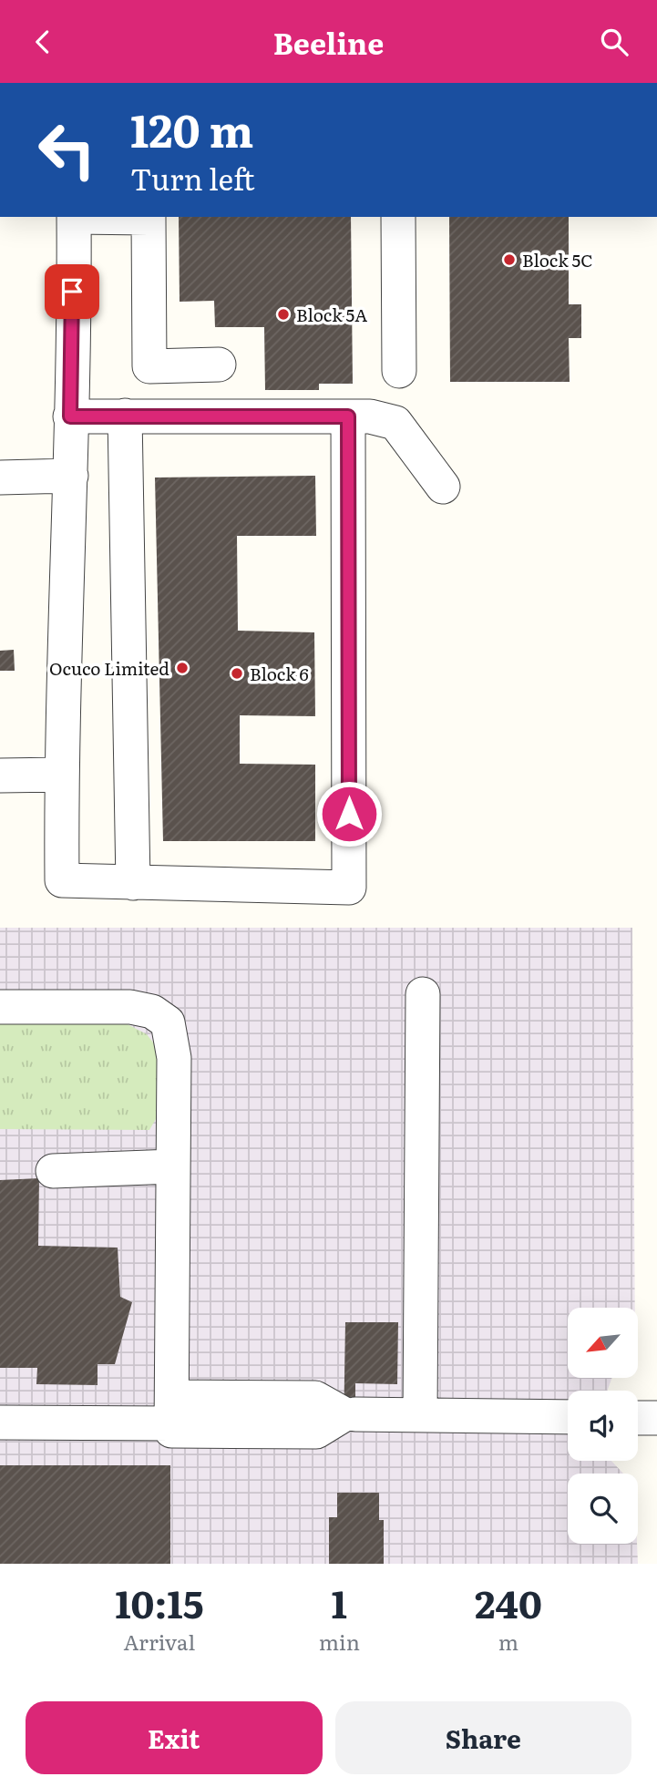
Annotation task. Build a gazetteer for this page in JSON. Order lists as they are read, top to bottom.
{
  "places": [
    "Block 5C",
    "Block 5A",
    "Ocuco Limited",
    "Block 6"
  ],
  "north": "bottom left",
  "page": {
    "header": "Beeline",
    "turn": ["120 m", "Turn left"],
    "eta": [
      "10:15",
      "Arrival",
      "1",
      "min",
      "240",
      "m"
    ],
    "buttons": ["Exit", "Share"]
  }
}
